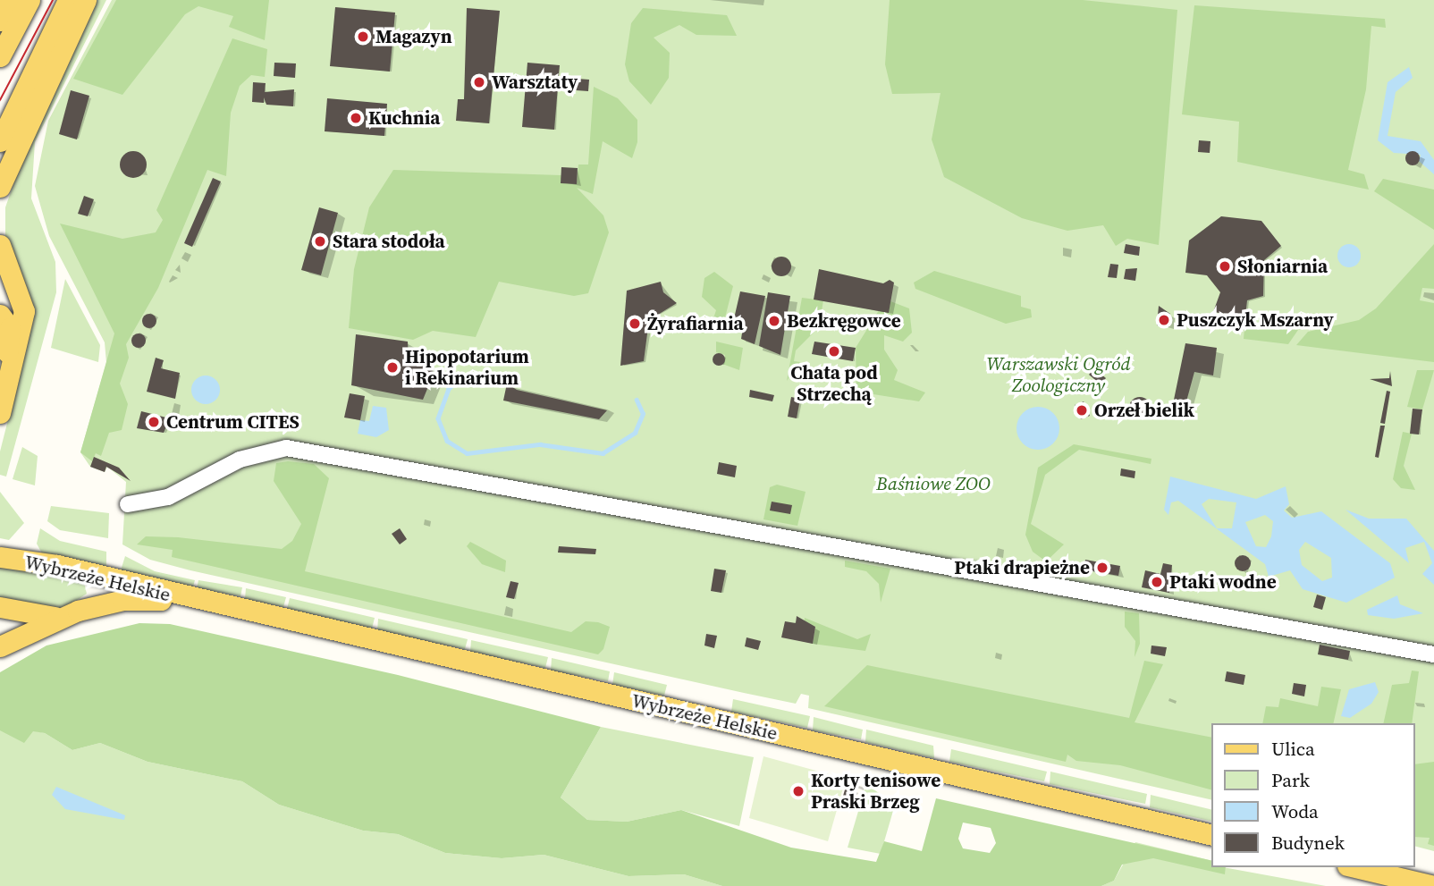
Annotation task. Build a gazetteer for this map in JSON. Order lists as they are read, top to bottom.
{
  "streets": {
    "main road": ["Wybrzeże Helskie"]
  },
  "parks": ["Warszawski Ogród Zoologiczny", "Baśniowe ZOO"],
  "places": [
    "Magazyn",
    "Warsztaty",
    "Kuchnia",
    "Stara stodoła",
    "Słoniarnia",
    "Puszczyk Mszarny",
    "Bezkręgowce",
    "Żyrafiarnia",
    "Chata pod Strzechą",
    "Hipopotarium i Rekinarium",
    "Orzeł bielik",
    "Centrum CITES",
    "Ptaki drapieżne",
    "Ptaki wodne",
    "Korty tenisowe Praski Brzeg"
  ],
  "legend": [
    "Ulica",
    "Park",
    "Woda",
    "Budynek"
  ]
}
